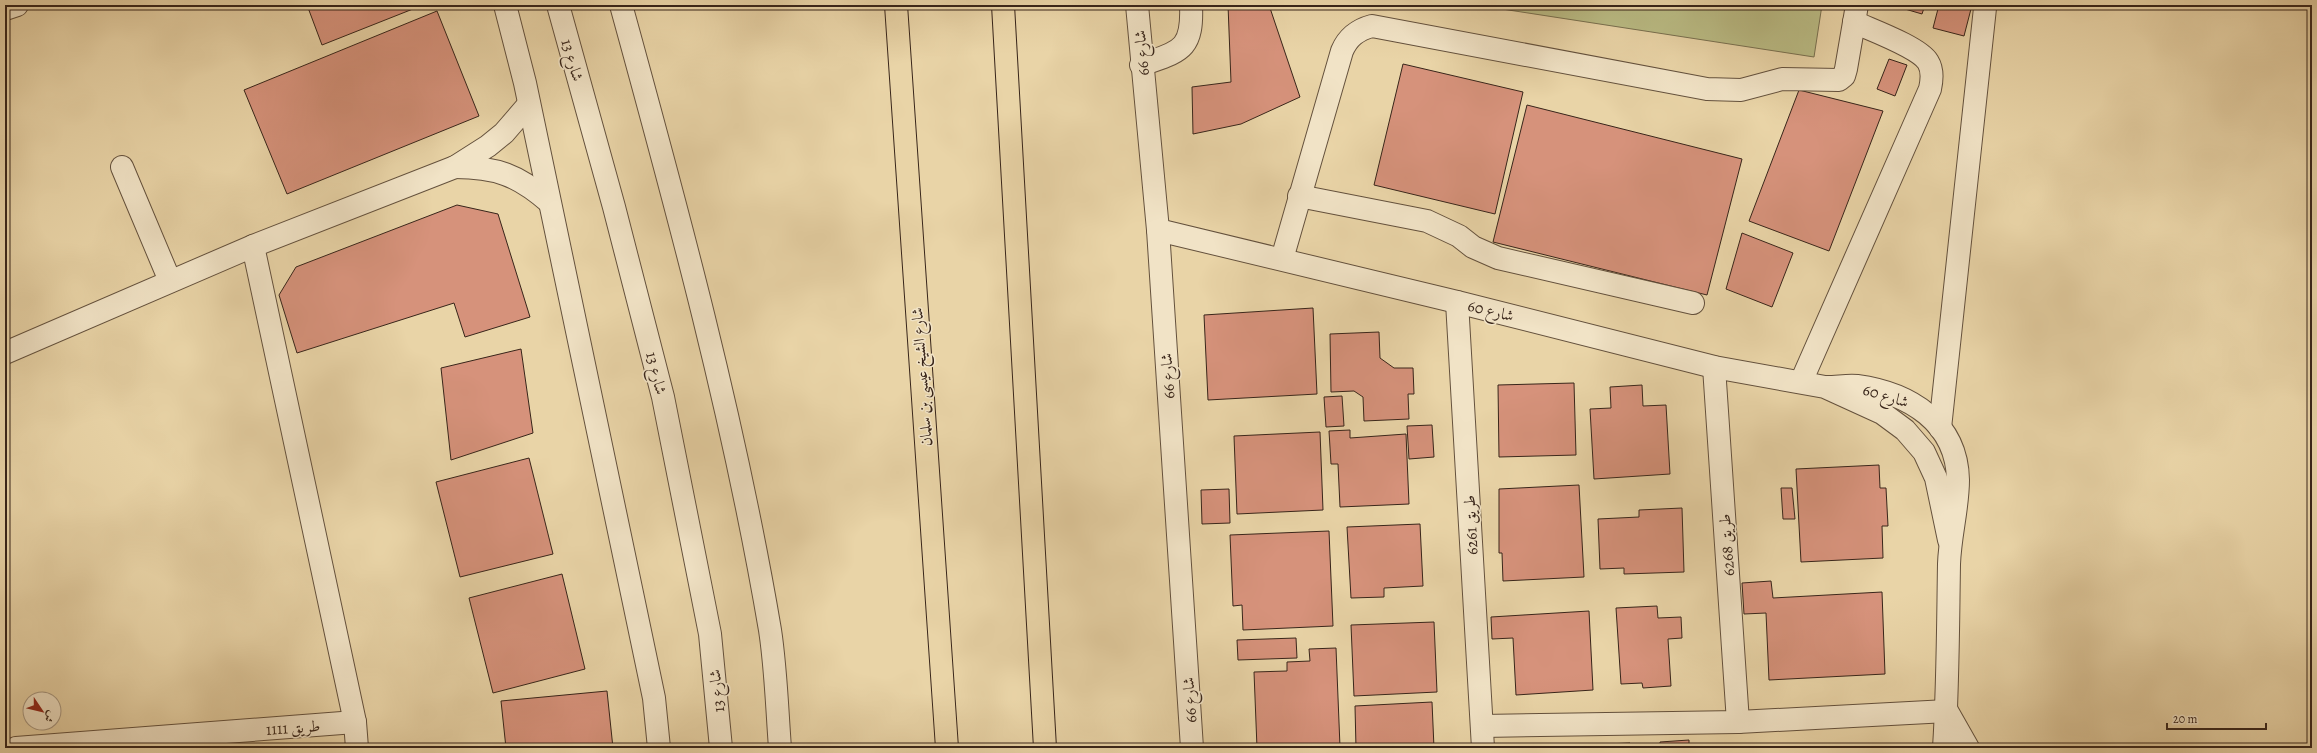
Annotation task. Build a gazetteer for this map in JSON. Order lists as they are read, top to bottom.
{
  "streets": {
    "highway": ["شارع الشيخ عيسى بن سلمان"],
    "street": [
      "شارع 66",
      "شارع 13",
      "شارع 60",
      "طريق 6261",
      "طريق 6268",
      "طريق 1111"
    ]
  },
  "crossings": [
    ["شارع 66", "شارع 60"],
    ["شارع 60", "طريق 6261"],
    ["شارع 60", "طريق 6268"]
  ],
  "scale_bar": "20 m",
  "north": "bottom right"
}
